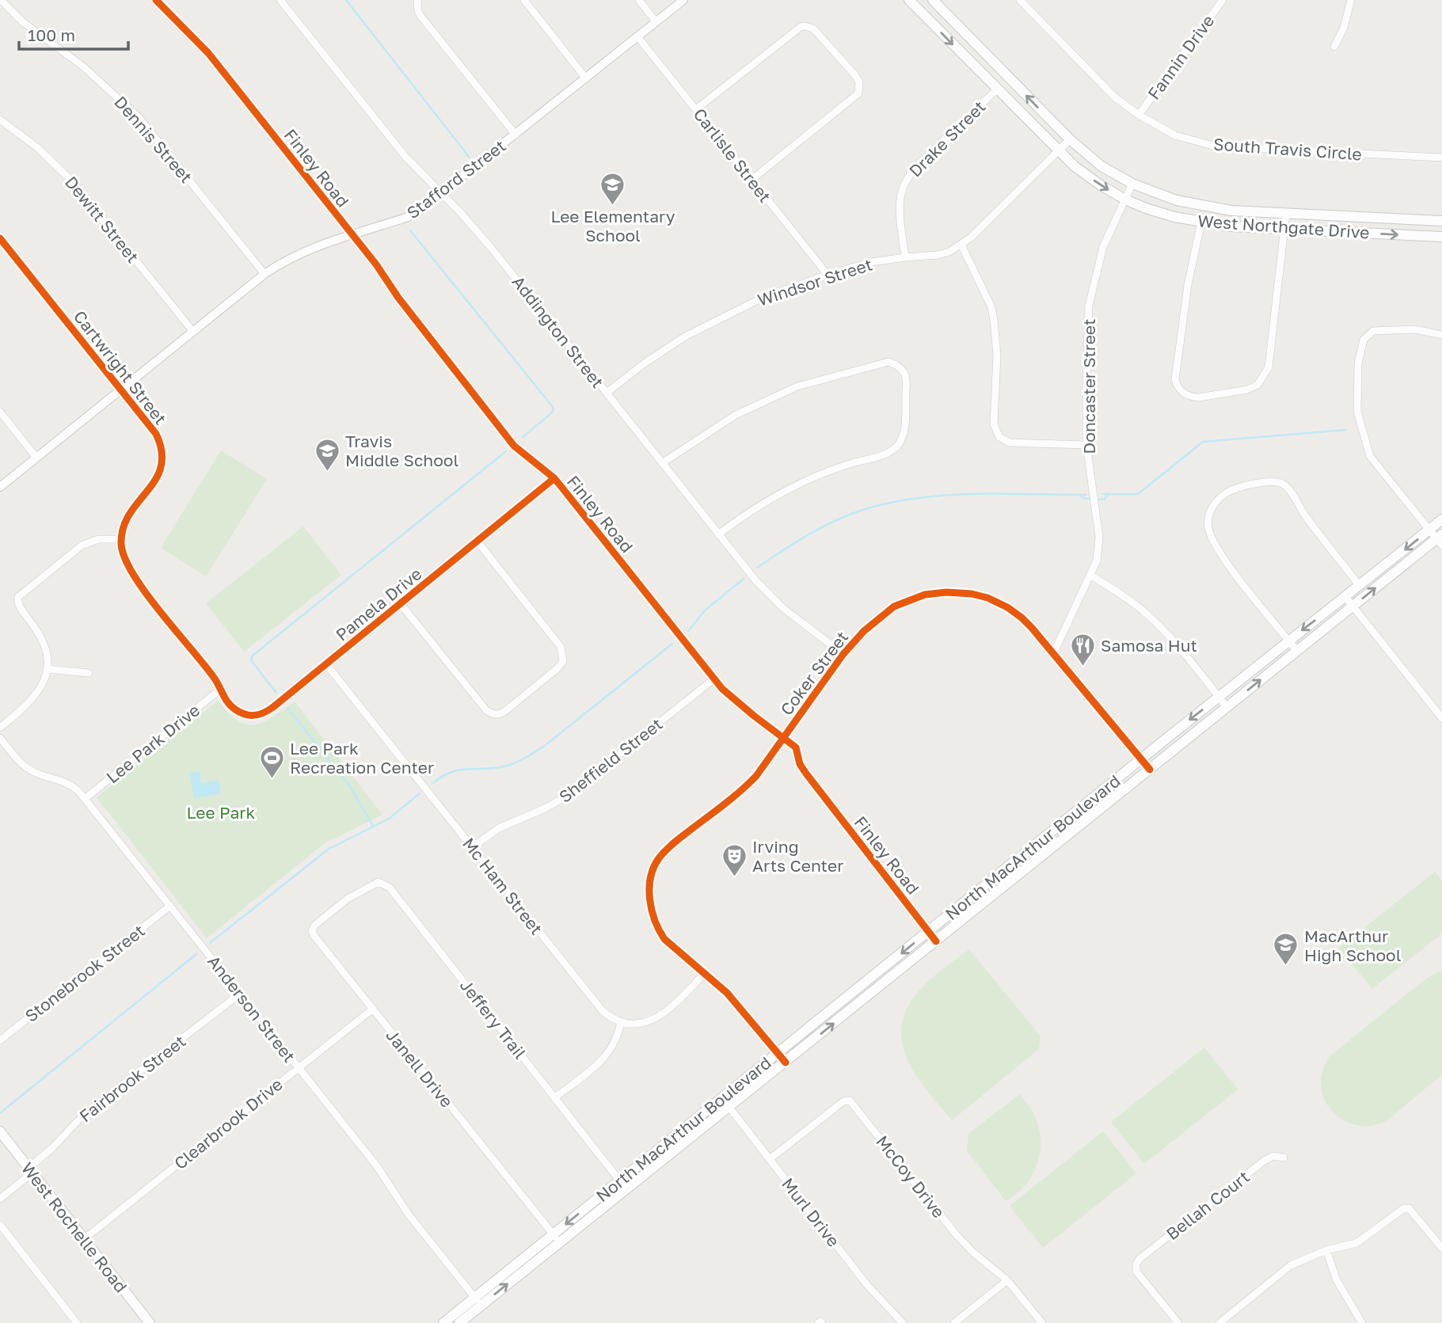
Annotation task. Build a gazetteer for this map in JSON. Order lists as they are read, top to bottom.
{
  "streets": {
    "main road": ["West Northgate Drive", "North MacArthur Boulevard", "West Rochelle Road"],
    "street": [
      "Fannin Drive",
      "Drake Street",
      "Dennis Street",
      "South Travis Circle",
      "Carlisle Street",
      "Finley Road",
      "Stafford Street",
      "Dewitt Street",
      "Windsor Street",
      "Addington Street",
      "Cartwright Street",
      "Doncaster Street",
      "Pamela Drive",
      "Coker Street",
      "Lee Park Drive",
      "Sheffield Street",
      "Mc Ham Street",
      "Stonebrook Street",
      "Anderson Street",
      "Jeffery Trail",
      "Janell Drive",
      "Fairbrook Street",
      "Clearbrook Drive",
      "McCoy Drive",
      "Bellah Court",
      "Murl Drive"
    ]
  },
  "crossings": [
    ["Fannin Drive", "South Travis Circle"],
    ["Drake Street", "West Northgate Drive"],
    ["Drake Street", "Windsor Street"],
    ["Dennis Street", "Stafford Street"],
    ["Carlisle Street", "Stafford Street"],
    ["Carlisle Street", "Windsor Street"],
    ["Finley Road", "Stafford Street"],
    ["Finley Road", "Pamela Drive"],
    ["Finley Road", "Coker Street"],
    ["Finley Road", "Sheffield Street"],
    ["Finley Road", "North MacArthur Boulevard"],
    ["Stafford Street", "Dewitt Street"],
    ["Stafford Street", "Addington Street"],
    ["Stafford Street", "Cartwright Street"],
    ["West Northgate Drive", "Windsor Street"],
    ["West Northgate Drive", "Doncaster Street"],
    ["Windsor Street", "Addington Street"],
    ["Addington Street", "Coker Street"],
    ["Doncaster Street", "Coker Street"],
    ["Pamela Drive", "Lee Park Drive"],
    ["Pamela Drive", "Mc Ham Street"],
    ["Coker Street", "North MacArthur Boulevard"],
    ["Lee Park Drive", "Anderson Street"],
    ["Sheffield Street", "Mc Ham Street"],
    ["North MacArthur Boulevard", "Anderson Street"],
    ["North MacArthur Boulevard", "Jeffery Trail"],
    ["North MacArthur Boulevard", "Janell Drive"],
    ["North MacArthur Boulevard", "Murl Drive"],
    ["Stonebrook Street", "Anderson Street"],
    ["Anderson Street", "Fairbrook Street"],
    ["Anderson Street", "Clearbrook Drive"],
    ["Jeffery Trail", "Janell Drive"],
    ["Janell Drive", "Clearbrook Drive"],
    ["Fairbrook Street", "West Rochelle Road"],
    ["Clearbrook Drive", "West Rochelle Road"],
    ["McCoy Drive", "Murl Drive"]
  ],
  "parks": ["Lee Park"],
  "places": {
    "school or university": ["Lee Elementary School", "Travis Middle School", "MacArthur High School"],
    "restaurant": ["Samosa Hut"],
    "sports": ["Lee Park Recreation Center"],
    "theatre": ["Irving Arts Center"]
  },
  "scale_bar": "100 m"
}
